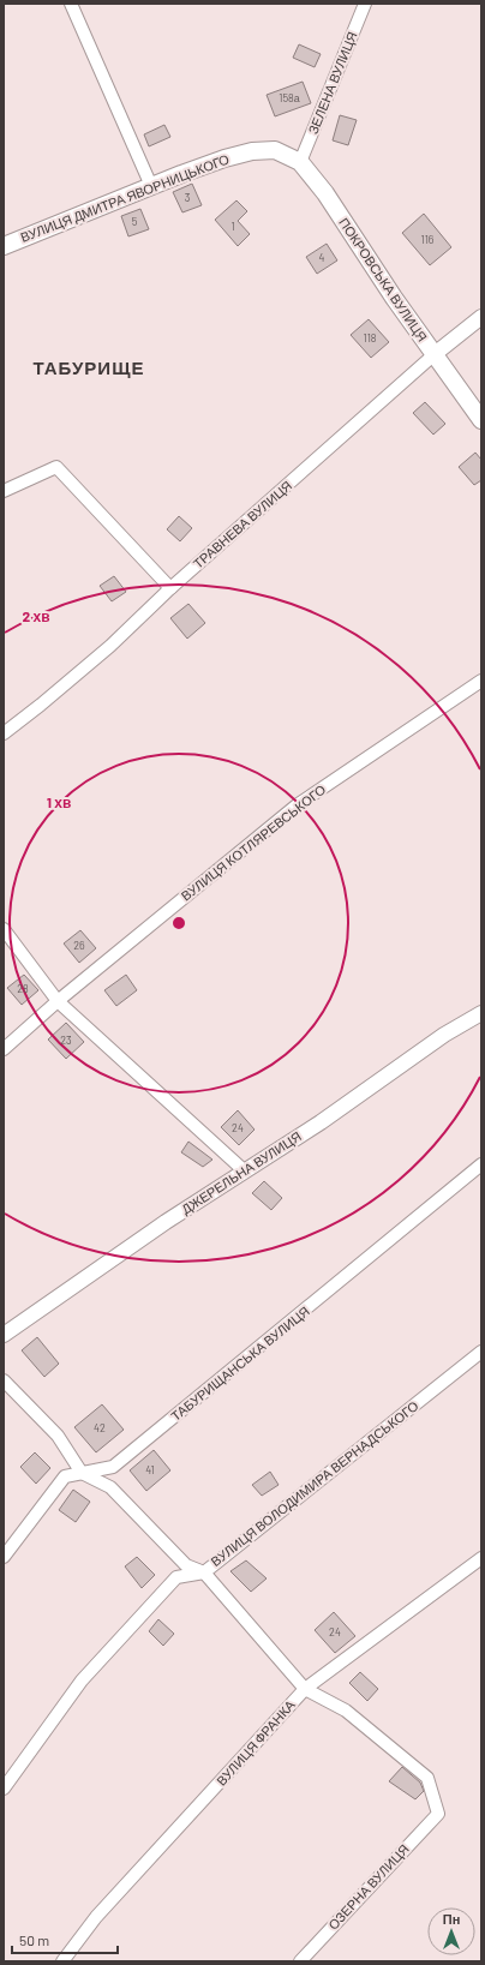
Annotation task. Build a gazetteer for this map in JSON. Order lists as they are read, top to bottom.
{
  "streets": {
    "main road": ["ВУЛИЦЯ ДМИТРА ЯВОРНИЦЬКОГО", "ПОКРОВСЬКА ВУЛИЦЯ"],
    "street": [
      "ЗЕЛЕНА ВУЛИЦЯ",
      "ТРАВНЕВА ВУЛИЦЯ",
      "ВУЛИЦЯ КОТЛЯРЕВСЬКОГО",
      "ДЖЕРЕЛЬНА ВУЛИЦЯ",
      "ТАБУРИЩАНСЬКА ВУЛИЦЯ",
      "ВУЛИЦЯ ВОЛОДИМИРА ВЕРНАДСЬКОГО",
      "ВУЛИЦЯ ФРАНКА",
      "ОЗЕРНА ВУЛИЦЯ"
    ]
  },
  "crossings": [
    ["ЗЕЛЕНА ВУЛИЦЯ", "ПОКРОВСЬКА ВУЛИЦЯ"],
    ["ВУЛИЦЯ ДМИТРА ЯВОРНИЦЬКОГО", "ПОКРОВСЬКА ВУЛИЦЯ"],
    ["ПОКРОВСЬКА ВУЛИЦЯ", "ТРАВНЕВА ВУЛИЦЯ"],
    ["ВУЛИЦЯ ФРАНКА", "ОЗЕРНА ВУЛИЦЯ"]
  ],
  "districts": ["ТАБУРИЩЕ"],
  "house_numbers": [
    "158а",
    "3",
    "5",
    "1",
    "116",
    "4",
    "118",
    "26",
    "28",
    "23",
    "24",
    "42",
    "41",
    "24"
  ],
  "scale_bar": "50 m",
  "north": "top",
  "rings": ["2 хв", "1 хв"]
}
